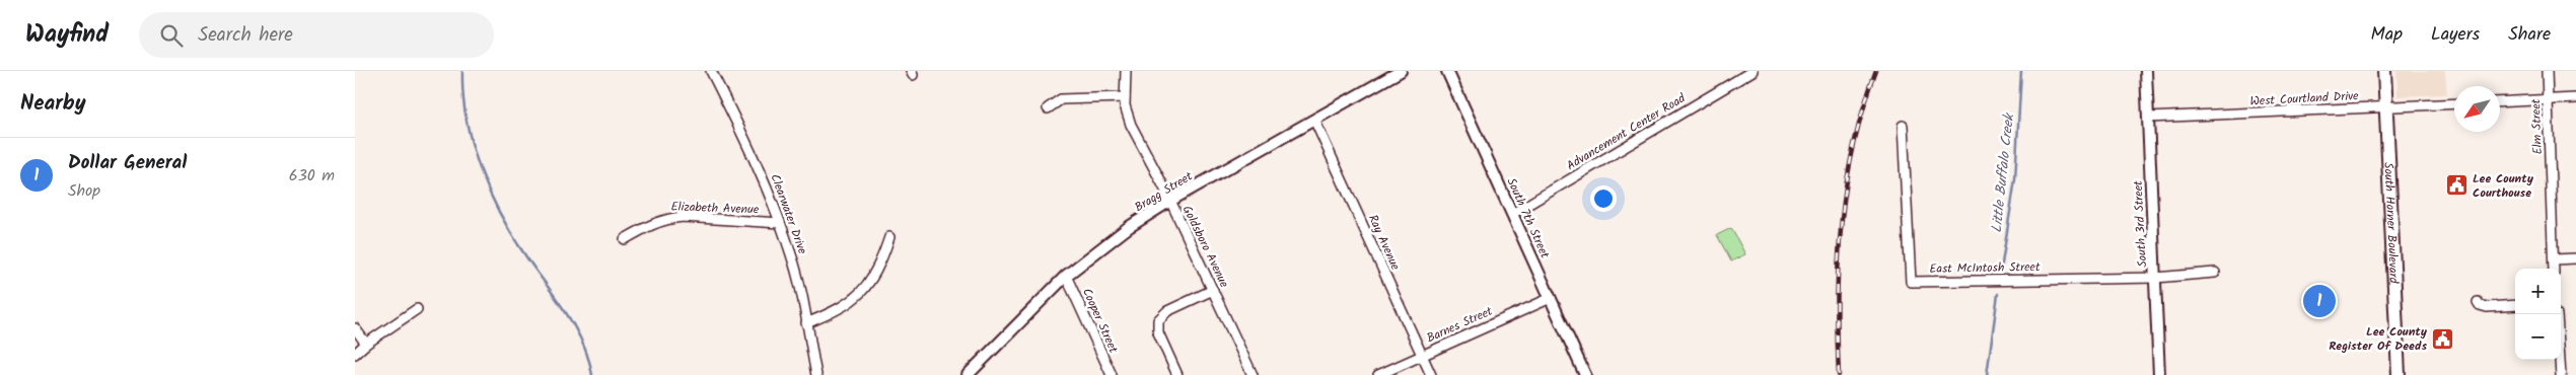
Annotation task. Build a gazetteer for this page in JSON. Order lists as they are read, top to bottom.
{
  "streets": {
    "main road": ["South Horner Boulevard"],
    "street": [
      "West Courtland Drive",
      "Elm Street",
      "Advancement Center Road",
      "Bragg Street",
      "Elizabeth Avenue",
      "Clearwater Drive",
      "South 7th Street",
      "South 3rd Street",
      "Ray Avenue",
      "Goldsboro Avenue",
      "East McIntosh Street",
      "Cooper Street",
      "Barnes Street"
    ]
  },
  "crossings": [
    ["West Courtland Drive", "South Horner Boulevard"],
    ["West Courtland Drive", "South 3rd Street"],
    ["Advancement Center Road", "South 7th Street"],
    ["Bragg Street", "Ray Avenue"],
    ["Bragg Street", "Goldsboro Avenue"],
    ["Bragg Street", "Cooper Street"],
    ["Elizabeth Avenue", "Clearwater Drive"],
    ["South 7th Street", "Barnes Street"],
    ["South 3rd Street", "East McIntosh Street"],
    ["Ray Avenue", "Barnes Street"]
  ],
  "water": ["Little Buffalo Creek"],
  "places": {
    "public building": ["Lee County Courthouse", "Lee County Register Of Deeds"]
  },
  "north": "bottom left",
  "page": {
    "header": "Wayfind",
    "search": "Search here",
    "nav": ["Map", "Layers", "Share"],
    "heading": "Nearby",
    "list": [
      {
        "mark": "1",
        "name": "Dollar General",
        "note": "Shop",
        "value": "630 m"
      }
    ],
    "map_buttons": ["+", "−"],
    "pins": "1"
  }
}
